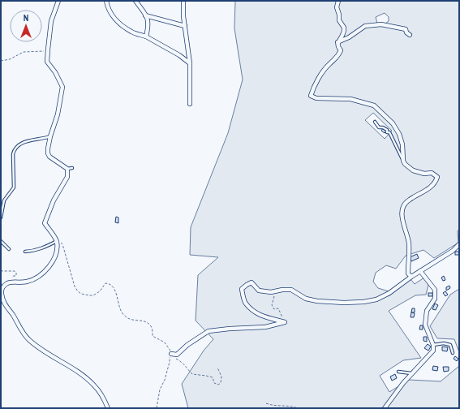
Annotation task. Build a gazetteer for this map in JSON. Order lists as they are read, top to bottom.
{
  "north": "top"
}
